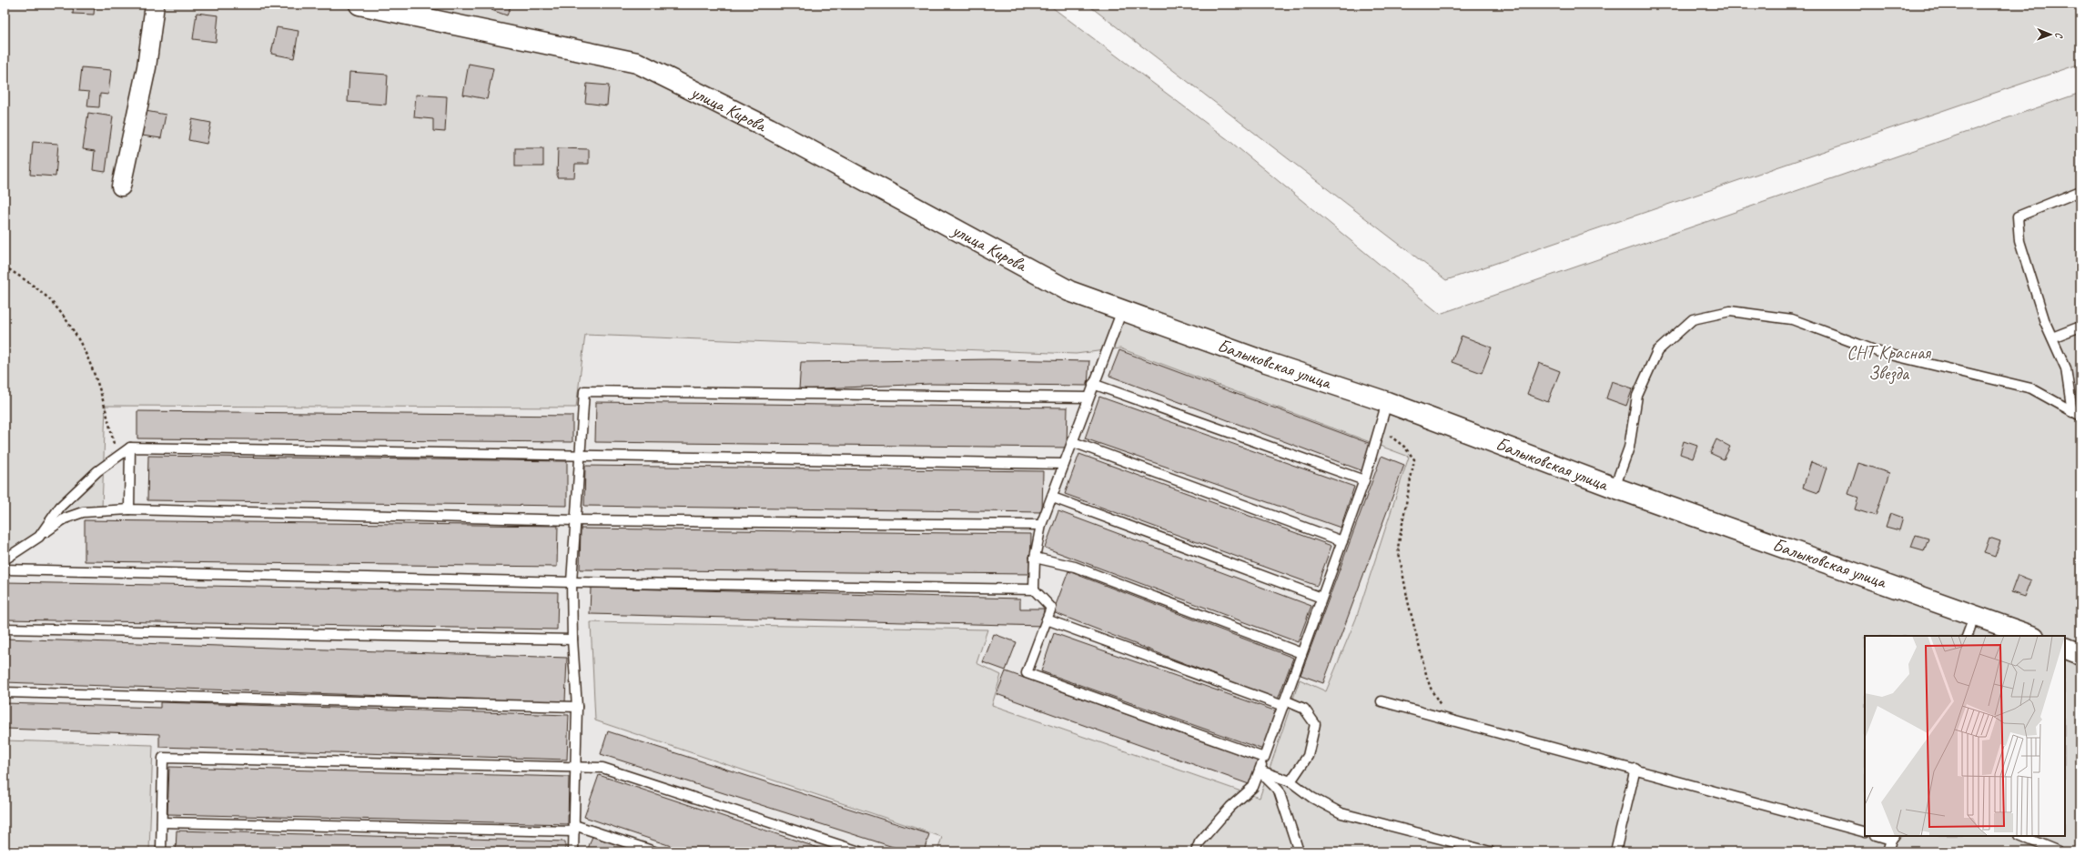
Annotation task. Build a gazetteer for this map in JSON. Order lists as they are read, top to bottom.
{
  "streets": {
    "street": ["улица Кирова", "Балыковская улица"]
  },
  "crossings": [
    ["улица Кирова", "Балыковская улица"]
  ],
  "parks": ["СНТ Красная Звезда"],
  "north": "right"
}
